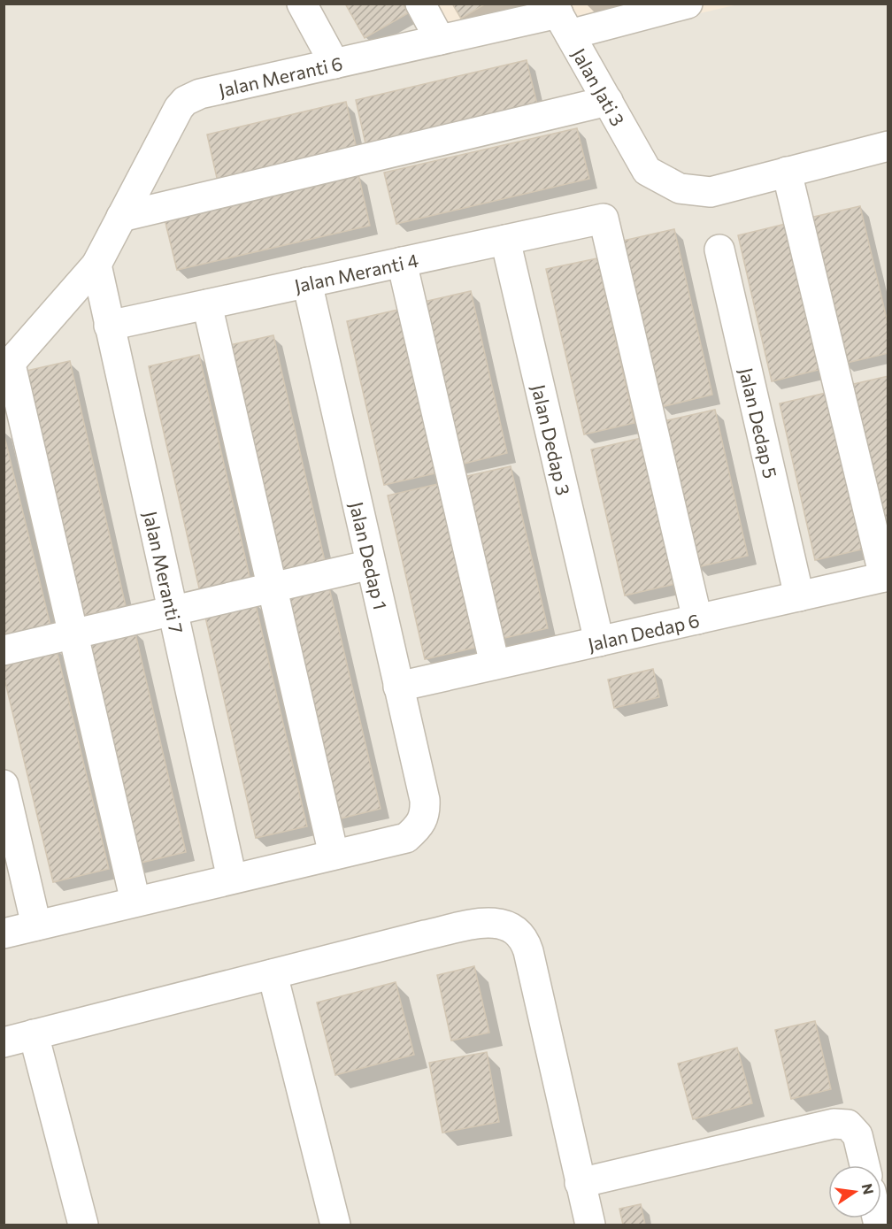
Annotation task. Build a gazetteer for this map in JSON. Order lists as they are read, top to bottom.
{
  "streets": {
    "street": [
      "Jalan Meranti 6",
      "Jalan Jati 3",
      "Jalan Meranti 4",
      "Jalan Dedap 5",
      "Jalan Dedap 3",
      "Jalan Dedap 1",
      "Jalan Meranti 7",
      "Jalan Dedap 6"
    ]
  },
  "crossings": [
    ["Jalan Meranti 6", "Jalan Jati 3"],
    ["Jalan Meranti 6", "Jalan Meranti 7"],
    ["Jalan Meranti 4", "Jalan Dedap 3"],
    ["Jalan Meranti 4", "Jalan Dedap 1"],
    ["Jalan Meranti 4", "Jalan Meranti 7"],
    ["Jalan Meranti 4", "Jalan Dedap 6"],
    ["Jalan Dedap 5", "Jalan Dedap 6"],
    ["Jalan Dedap 3", "Jalan Dedap 6"],
    ["Jalan Dedap 1", "Jalan Dedap 6"]
  ],
  "north": "right"
}
